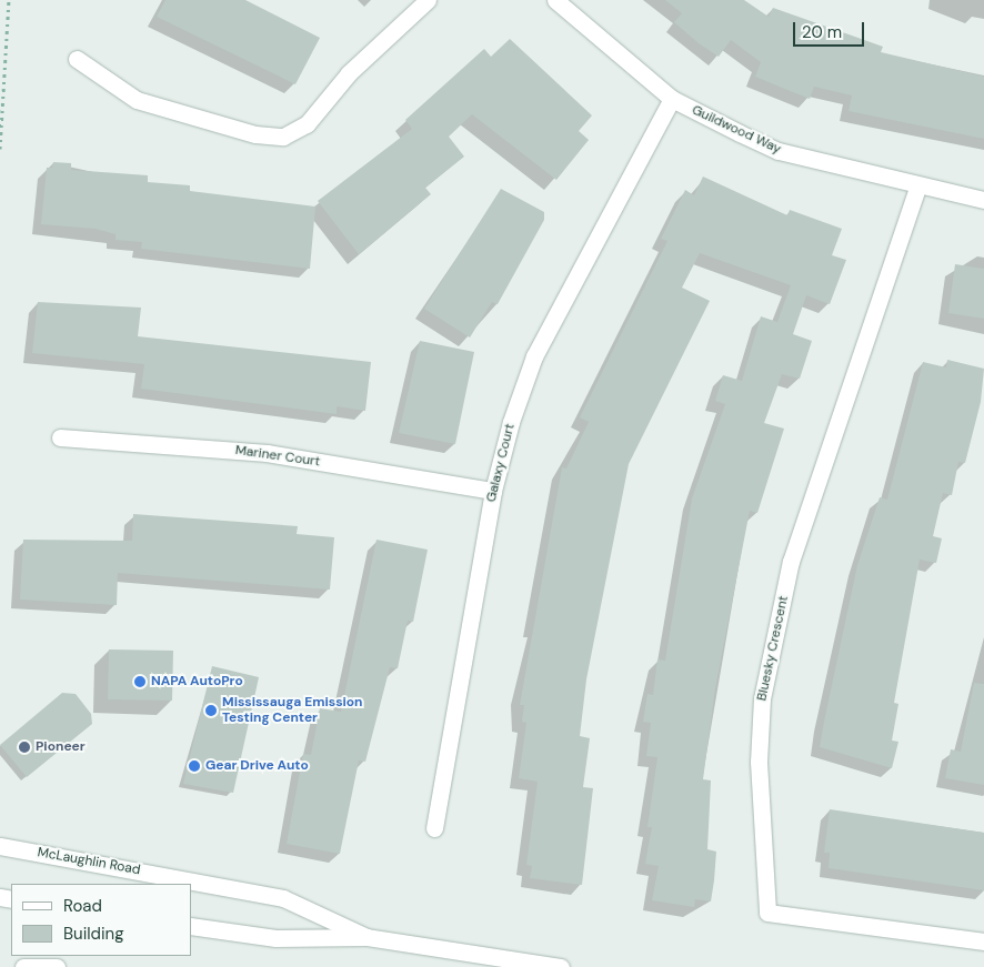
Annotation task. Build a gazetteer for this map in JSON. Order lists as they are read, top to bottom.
{
  "streets": {
    "street": [
      "Guildwood Way",
      "Mariner Court",
      "Galaxy Court",
      "Bluesky Crescent",
      "McLaughlin Road"
    ]
  },
  "crossings": [
    ["Guildwood Way", "Galaxy Court"],
    ["Guildwood Way", "Bluesky Crescent"],
    ["Mariner Court", "Galaxy Court"]
  ],
  "places": [
    "NAPA AutoPro",
    "Mississauga Emission Testing Center",
    "Pioneer",
    "Gear Drive Auto"
  ],
  "legend": ["Road", "Building"],
  "scale_bar": "20 m"
}
